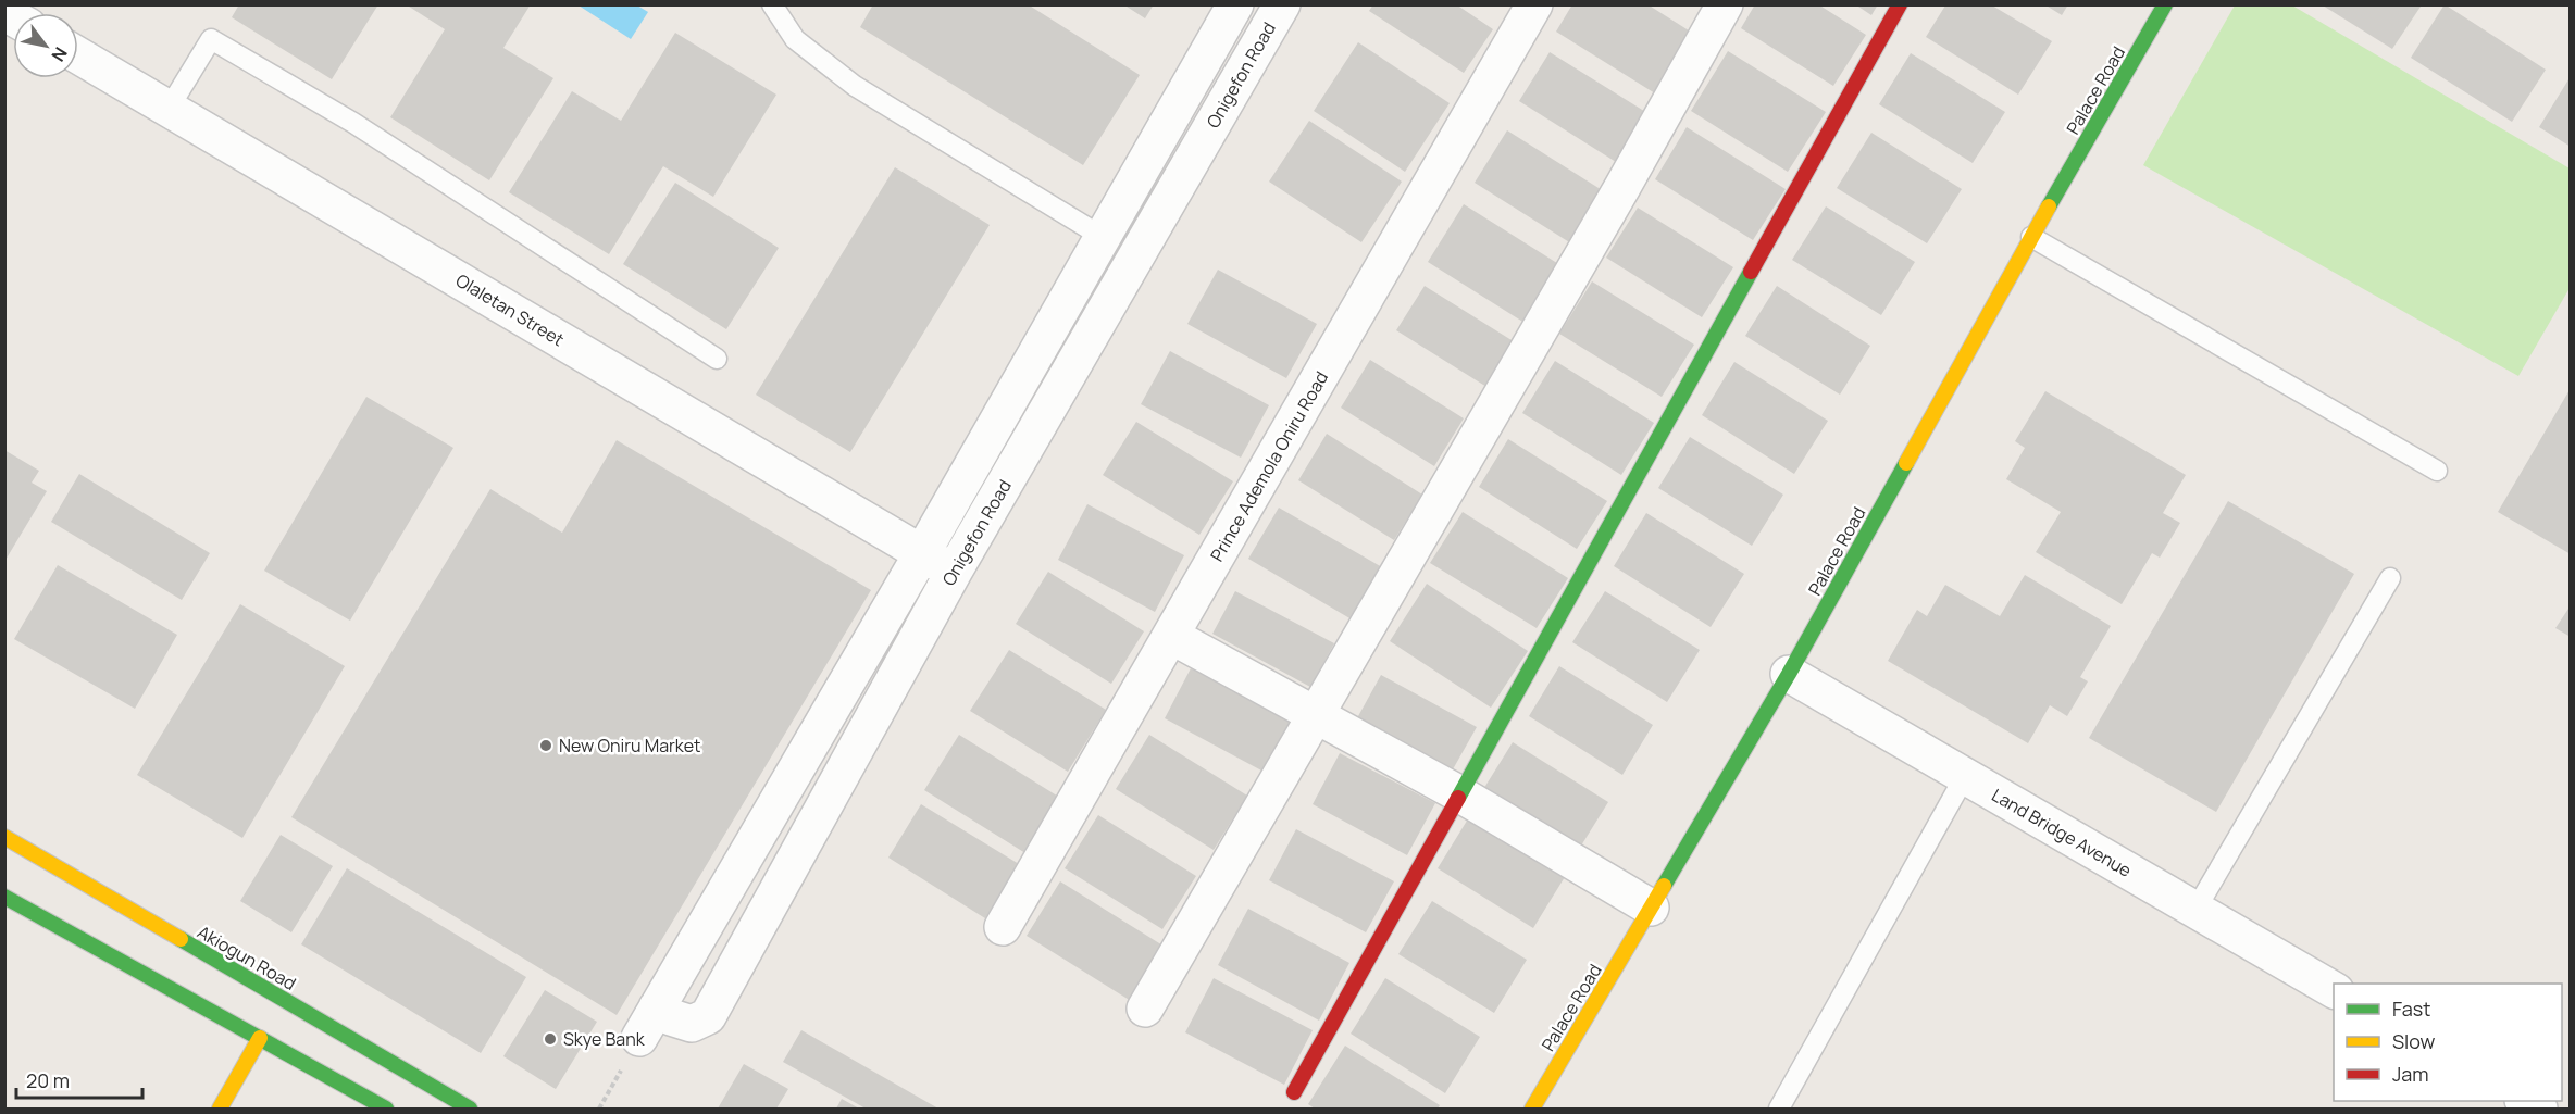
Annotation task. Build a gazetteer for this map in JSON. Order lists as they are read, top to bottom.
{
  "streets": {
    "street": [
      "Onigefon Road",
      "Palace Road",
      "Olaletan Street",
      "Prince Ademola Oniru Road",
      "Land Bridge Avenue",
      "Akiogun Road"
    ]
  },
  "crossings": [
    ["Onigefon Road", "Olaletan Street"],
    ["Palace Road", "Land Bridge Avenue"]
  ],
  "places": ["New Oniru Market", "Skye Bank"],
  "legend": ["Fast", "Slow", "Jam"],
  "scale_bar": "20 m",
  "north": "bottom right"
}
